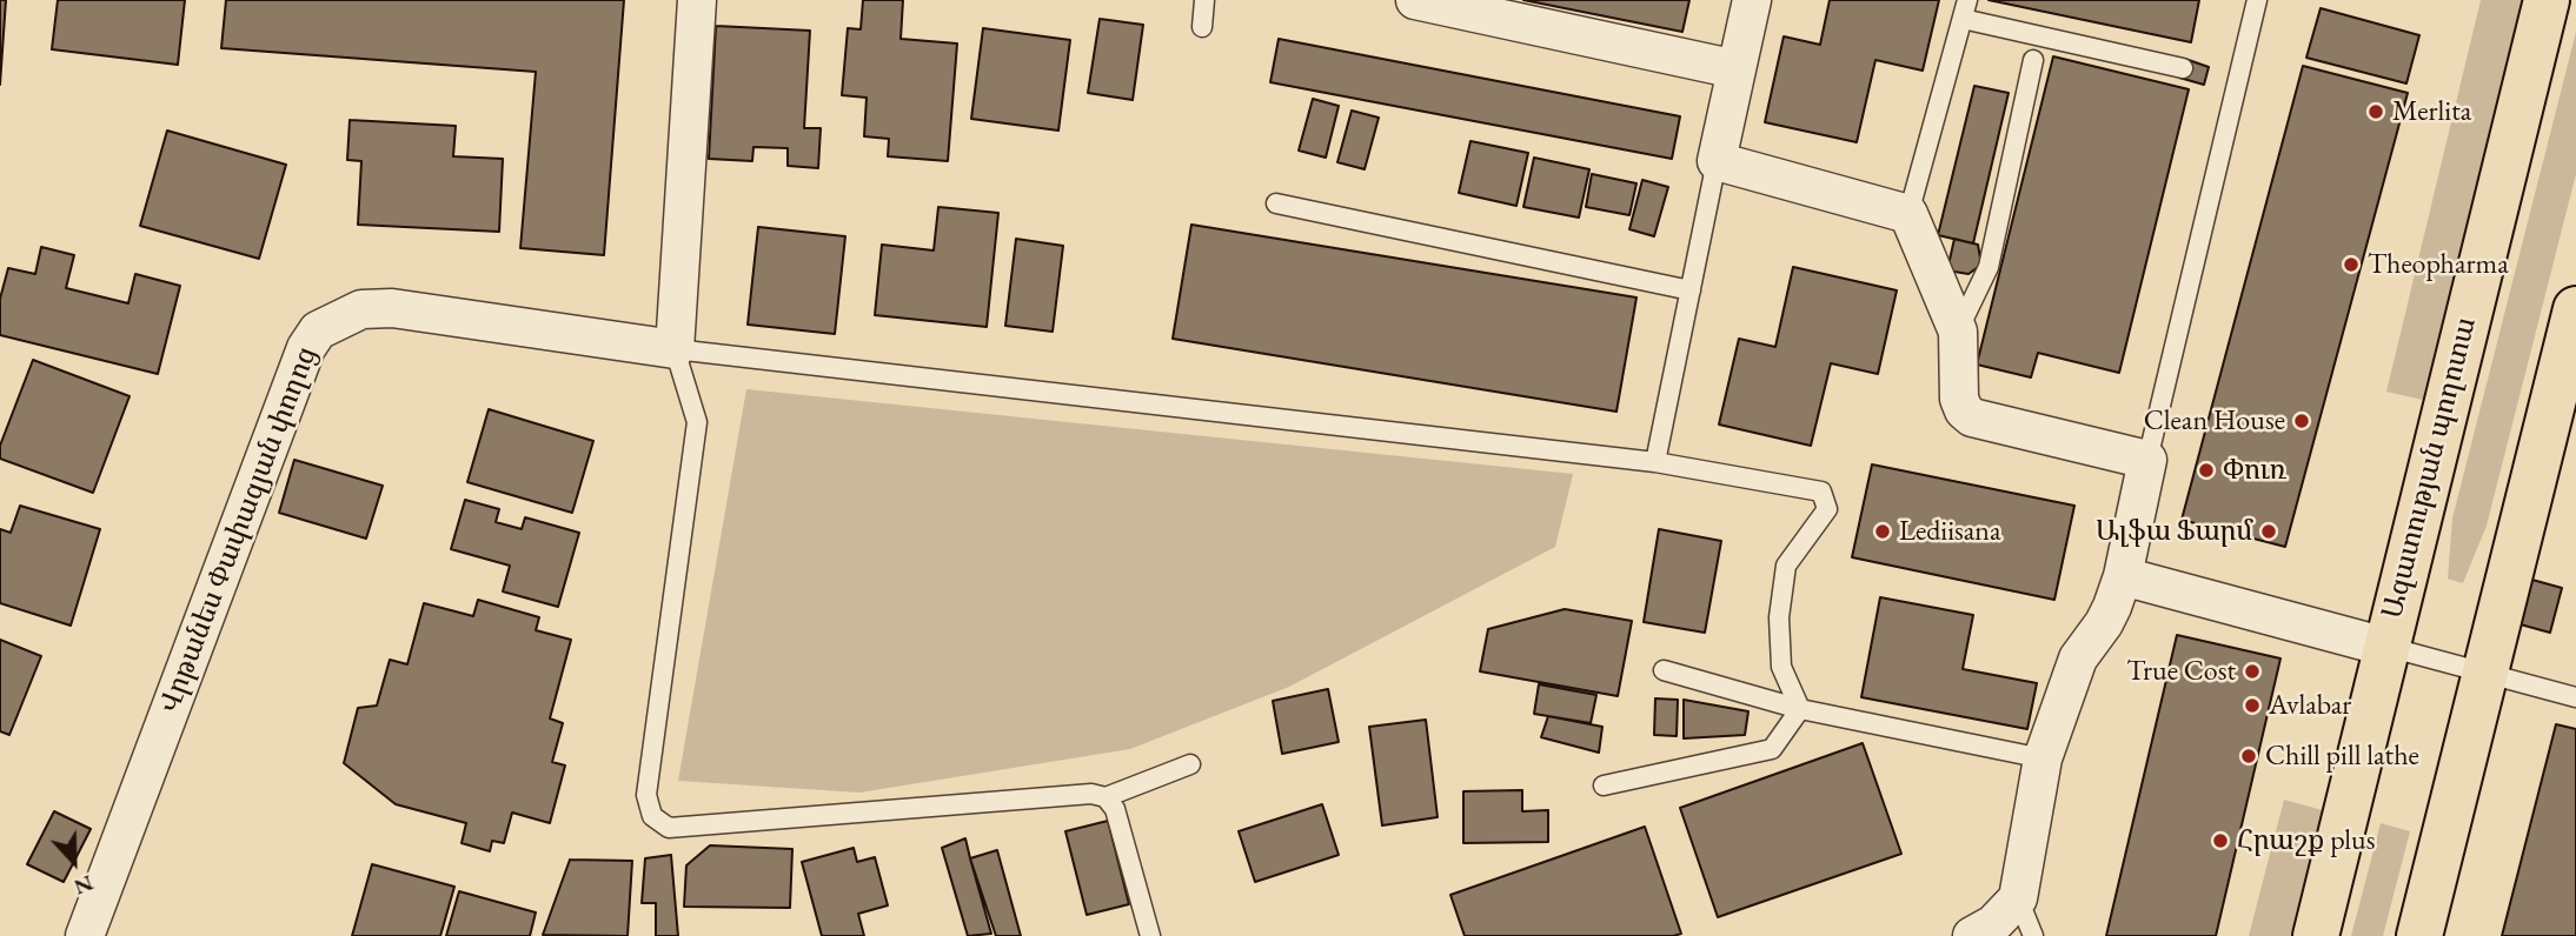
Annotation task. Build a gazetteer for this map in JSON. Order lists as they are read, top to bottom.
{
  "streets": {
    "main road": ["Ազատության պողոտա"],
    "street": ["Վրթանես Փափազյան փողոց"]
  },
  "places": [
    "Merlita",
    "Theopharma",
    "Clean House",
    "Փուռ",
    "Lediisana",
    "Ալֆա Ֆարմ",
    "True Cost",
    "Avlabar",
    "Chill pill lathe",
    "Հրաշք plus"
  ],
  "north": "bottom"
}
